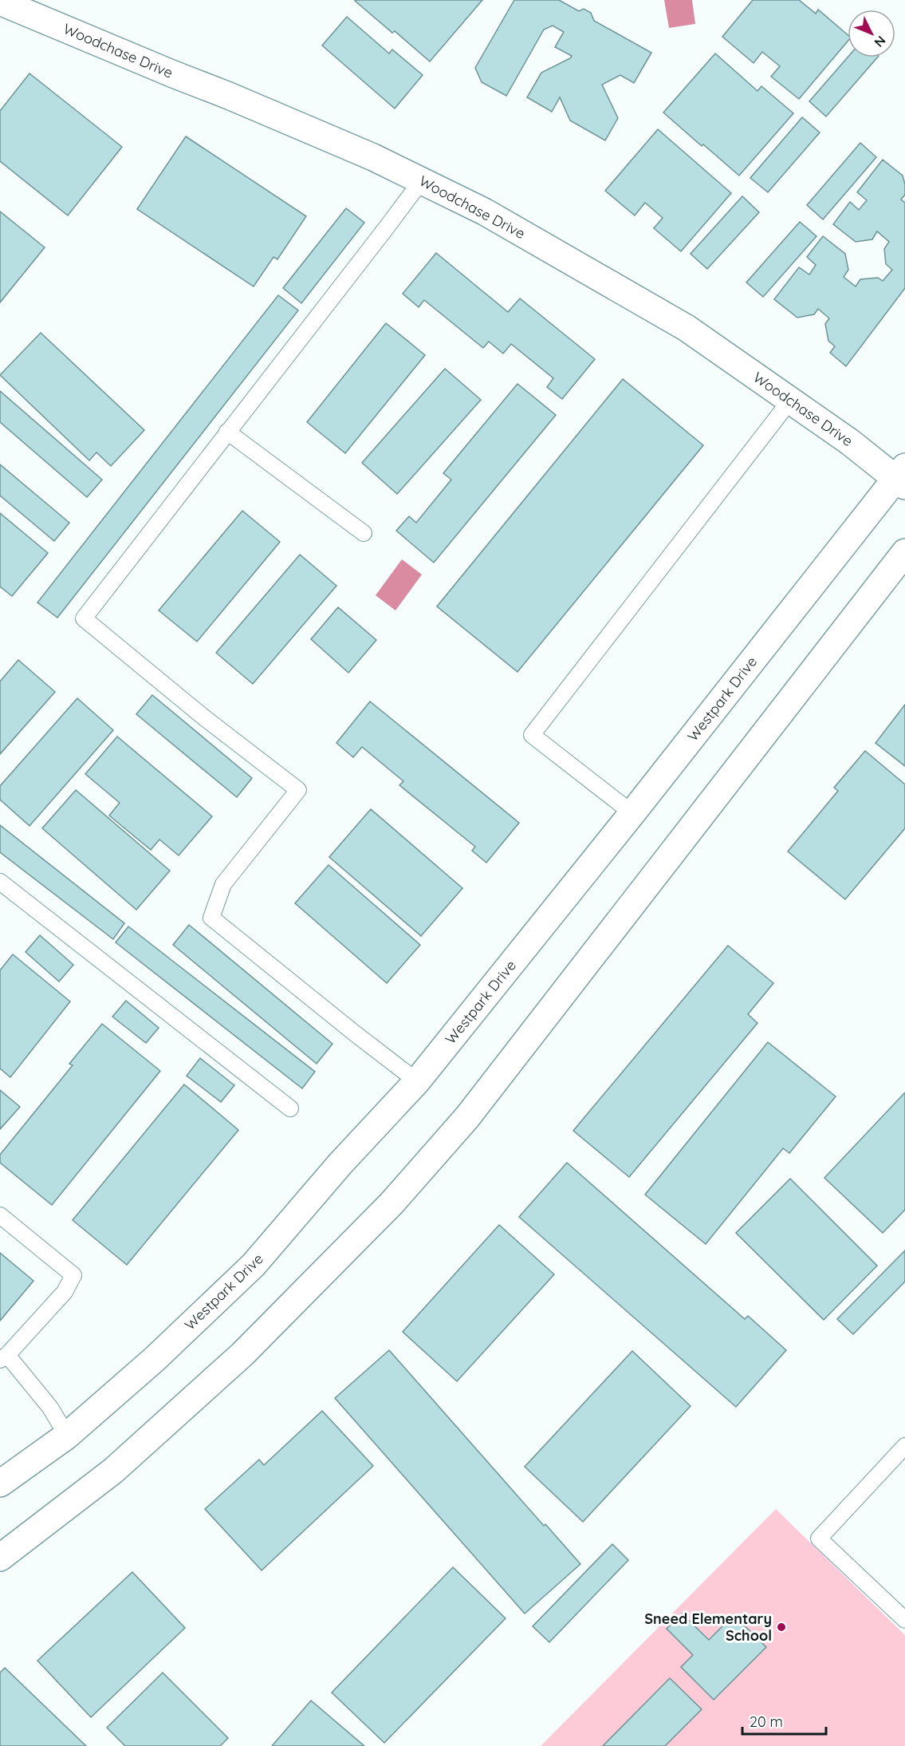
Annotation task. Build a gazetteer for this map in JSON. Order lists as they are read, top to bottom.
{
  "streets": {
    "main road": ["Woodchase Drive", "Westpark Drive"]
  },
  "crossings": [
    ["Woodchase Drive", "Westpark Drive"]
  ],
  "places": ["Sneed Elementary School"],
  "scale_bar": "20 m",
  "north": "bottom right"
}
